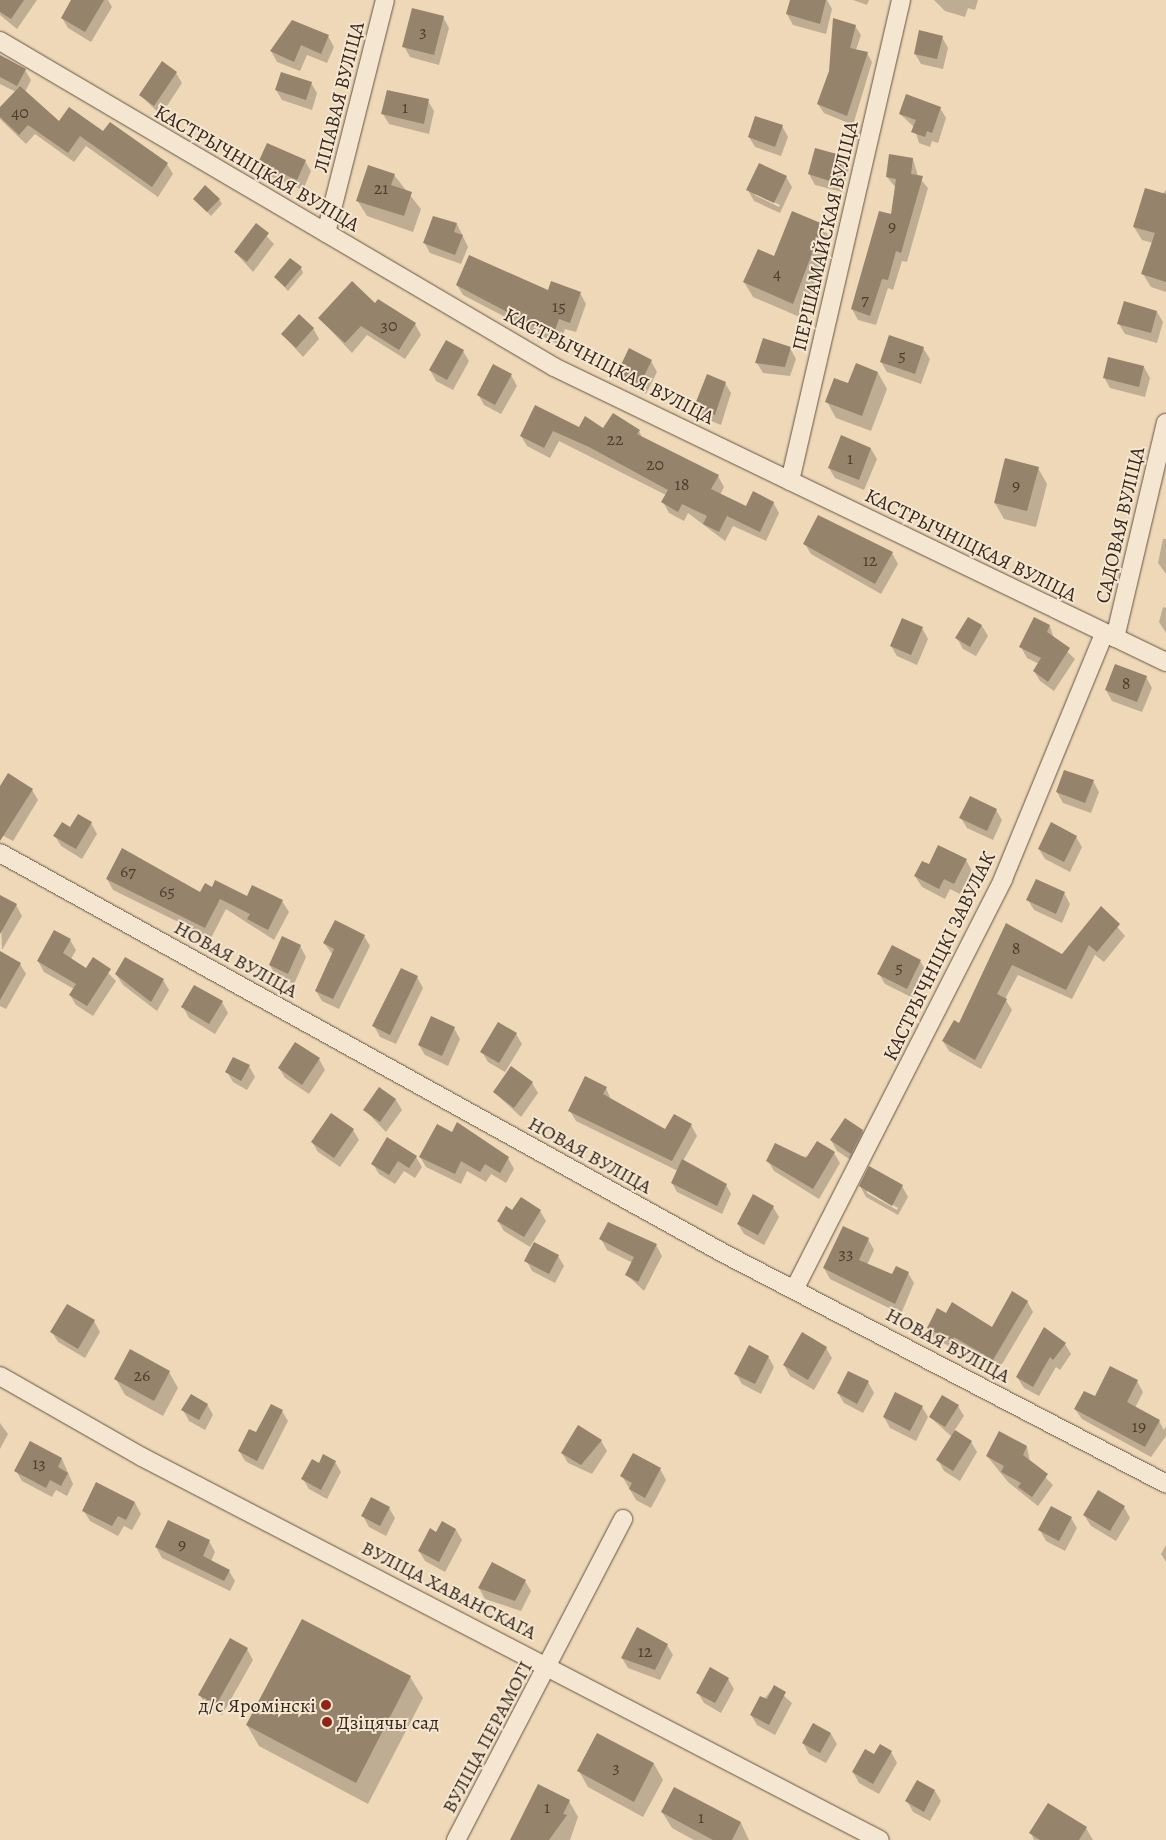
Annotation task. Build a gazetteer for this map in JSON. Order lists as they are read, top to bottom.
{
  "streets": {
    "street": [
      "ЛІПАВАЯ ВУЛІЦА",
      "КАСТРЫЧНІЦКАЯ ВУЛІЦА",
      "ПЕРШАМАЙСКАЯ ВУЛІЦА",
      "САДОВАЯ ВУЛІЦА",
      "КАСТРЫЧНІЦКІ ЗАВУЛАК",
      "НОВАЯ ВУЛІЦА",
      "ВУЛІЦА ХАВАНСКАГА",
      "ВУЛІЦА ПЕРАМОГІ"
    ]
  },
  "crossings": [
    ["ЛІПАВАЯ ВУЛІЦА", "КАСТРЫЧНІЦКАЯ ВУЛІЦА"],
    ["КАСТРЫЧНІЦКАЯ ВУЛІЦА", "ПЕРШАМАЙСКАЯ ВУЛІЦА"],
    ["КАСТРЫЧНІЦКАЯ ВУЛІЦА", "САДОВАЯ ВУЛІЦА"],
    ["КАСТРЫЧНІЦКАЯ ВУЛІЦА", "КАСТРЫЧНІЦКІ ЗАВУЛАК"],
    ["САДОВАЯ ВУЛІЦА", "КАСТРЫЧНІЦКІ ЗАВУЛАК"],
    ["КАСТРЫЧНІЦКІ ЗАВУЛАК", "НОВАЯ ВУЛІЦА"],
    ["ВУЛІЦА ХАВАНСКАГА", "ВУЛІЦА ПЕРАМОГІ"]
  ],
  "places": ["д/с Яромінскі", "Дзіцячы сад"],
  "house_numbers": [
    "3",
    "1",
    "40",
    "21",
    "9",
    "4",
    "7",
    "15",
    "30",
    "5",
    "22",
    "1",
    "20",
    "18",
    "9",
    "12",
    "8",
    "67",
    "65",
    "8",
    "5",
    "33",
    "26",
    "19",
    "13",
    "9",
    "12",
    "3",
    "1",
    "1"
  ]
}
